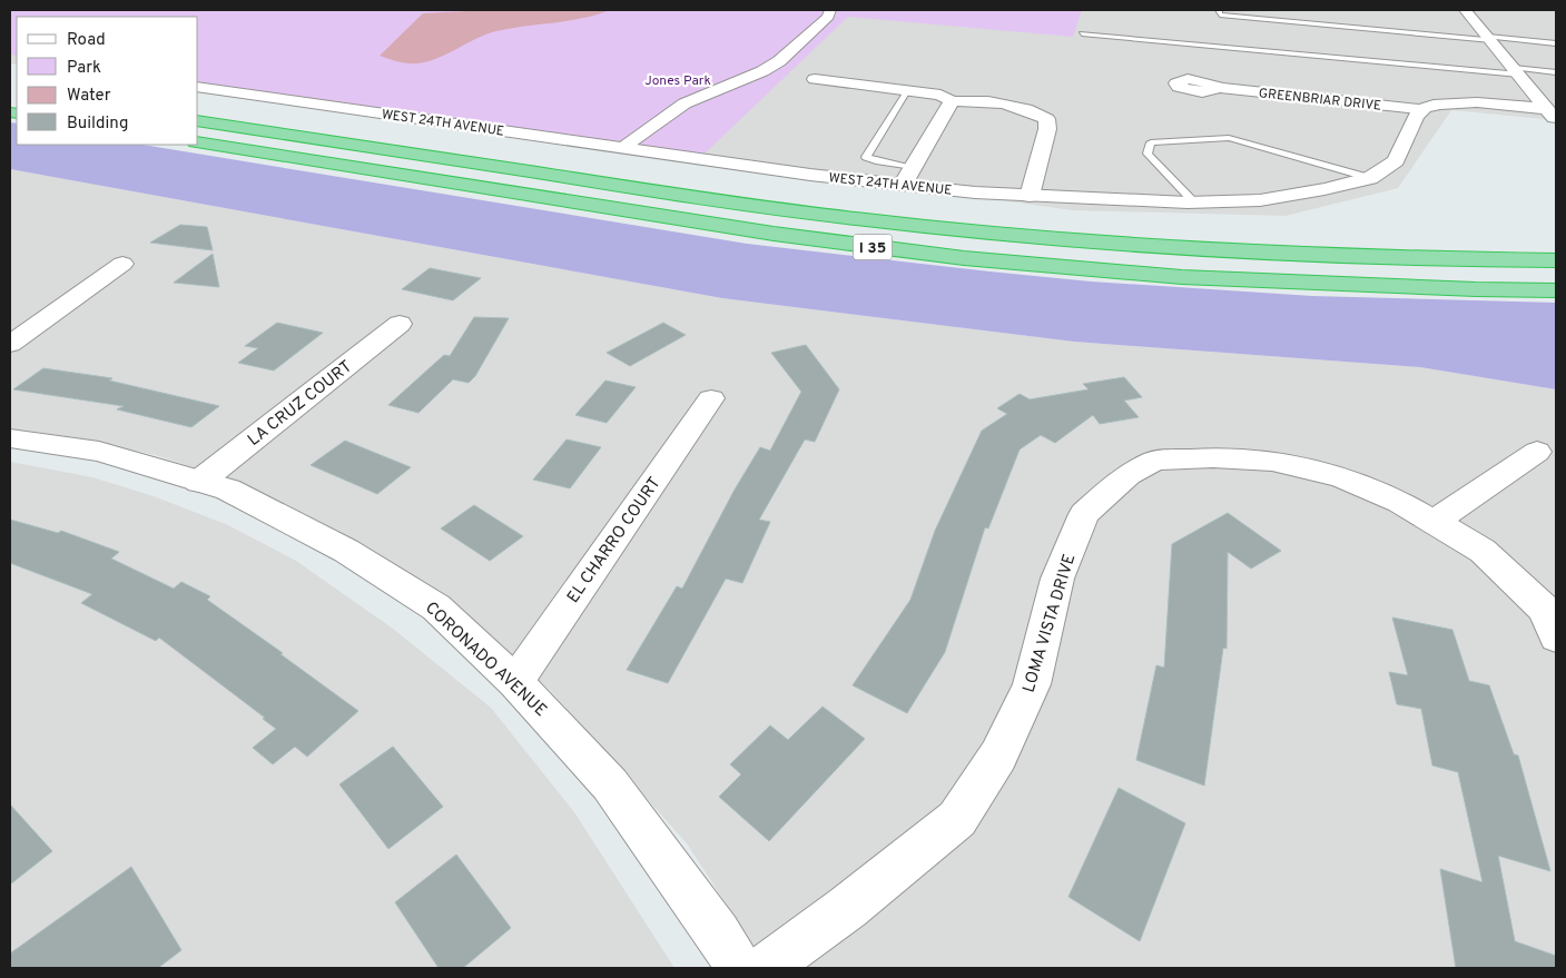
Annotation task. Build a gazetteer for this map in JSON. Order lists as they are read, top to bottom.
{
  "streets": {
    "highway": ["I 35"],
    "street": [
      "GREENBRIAR DRIVE",
      "WEST 24TH AVENUE",
      "LA CRUZ COURT",
      "EL CHARRO COURT",
      "LOMA VISTA DRIVE",
      "CORONADO AVENUE"
    ]
  },
  "crossings": [
    ["GREENBRIAR DRIVE", "WEST 24TH AVENUE"],
    ["LA CRUZ COURT", "CORONADO AVENUE"],
    ["EL CHARRO COURT", "CORONADO AVENUE"]
  ],
  "parks": ["Jones Park"],
  "legend": [
    "Road",
    "Park",
    "Water",
    "Building"
  ]
}
